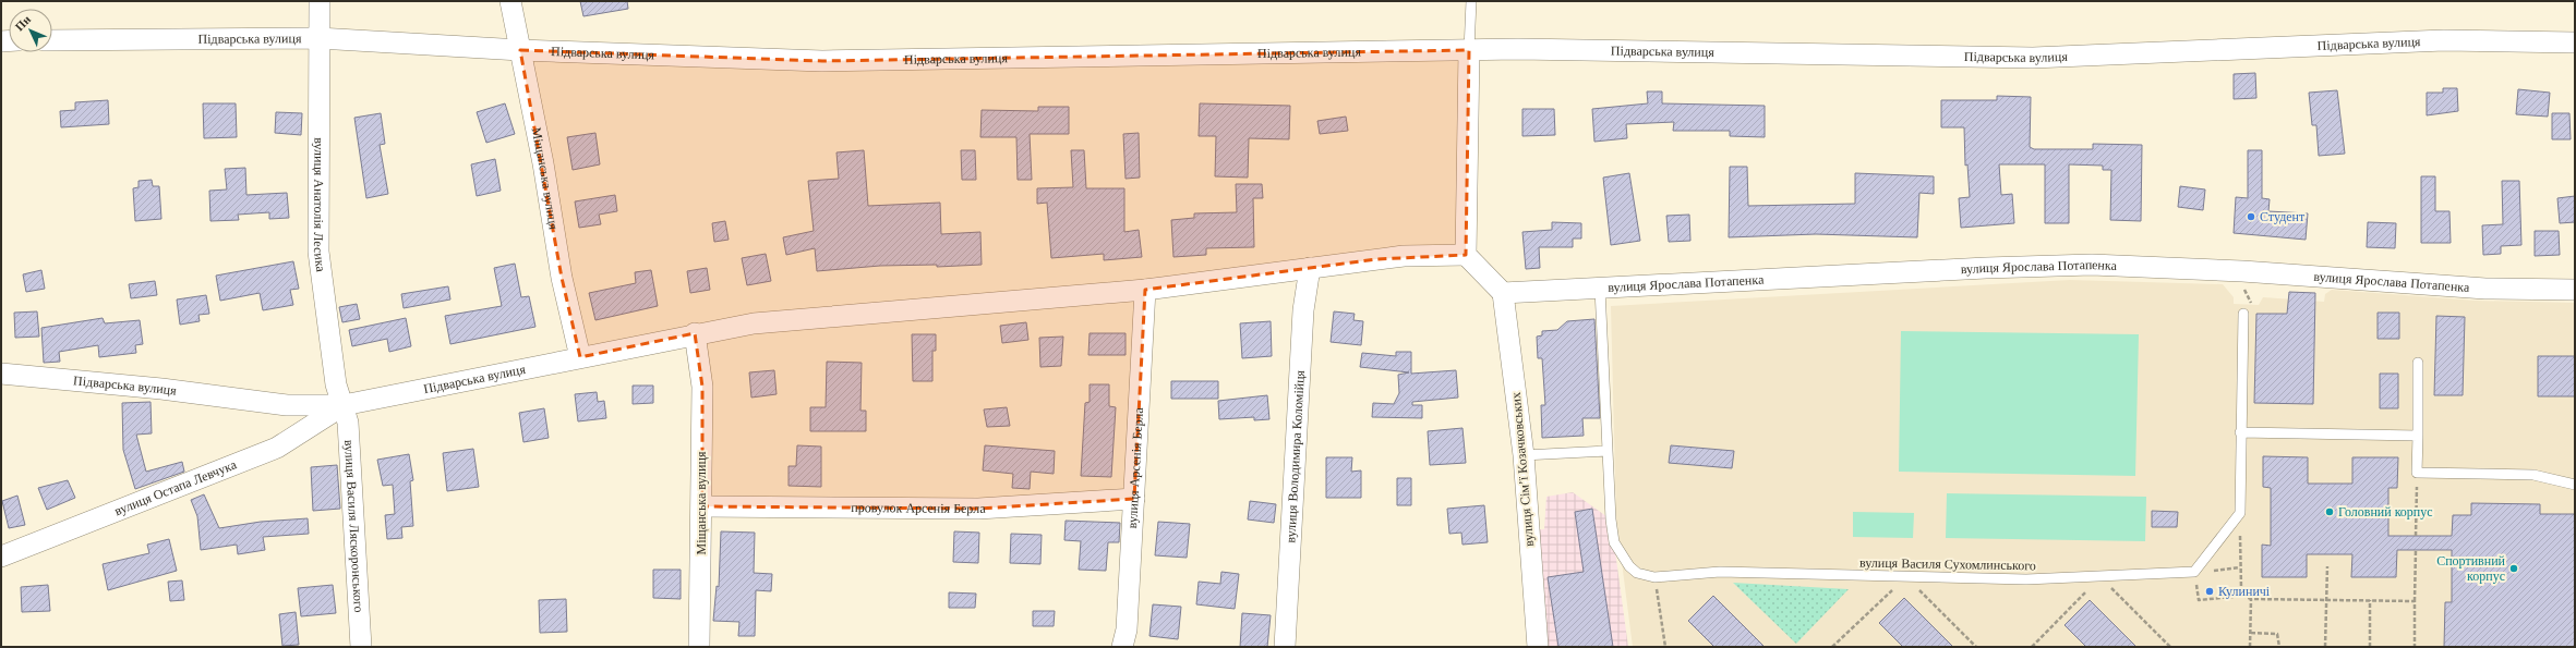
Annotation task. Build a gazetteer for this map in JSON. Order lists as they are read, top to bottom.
{
  "streets": {
    "street": [
      "Підварська вулиця",
      "Міщанська вулиця",
      "вулиця Анатолія Лесика",
      "вулиця Ярослава Потапенка",
      "вулиця Володимира Коломійця",
      "вулиця Арсенія Берла",
      "вулиця Сімʼї Козачковських",
      "вулиця Остапа Левчука",
      "провулок Арсенія Берла",
      "вулиця Василя Ляскоронського"
    ],
    "lane": ["вулиця Василя Сухомлинського"]
  },
  "crossings": [
    ["Підварська вулиця", "Міщанська вулиця"],
    ["Підварська вулиця", "вулиця Анатолія Лесика"],
    ["Підварська вулиця", "вулиця Володимира Коломійця"],
    ["Підварська вулиця", "вулиця Арсенія Берла"],
    ["Підварська вулиця", "вулиця Остапа Левчука"],
    ["Підварська вулиця", "вулиця Василя Ляскоронського"],
    ["Міщанська вулиця", "провулок Арсенія Берла"],
    ["вулиця Анатолія Лесика", "вулиця Остапа Левчука"],
    ["вулиця Анатолія Лесика", "вулиця Василя Ляскоронського"],
    ["вулиця Ярослава Потапенка", "вулиця Сімʼї Козачковських"],
    ["вулиця Арсенія Берла", "провулок Арсенія Берла"],
    ["вулиця Остапа Левчука", "вулиця Василя Ляскоронського"]
  ],
  "places": [
    "Студент",
    "Головний корпус",
    "Спортивний корпус",
    "Кулиничі"
  ],
  "north": "top left"
}
